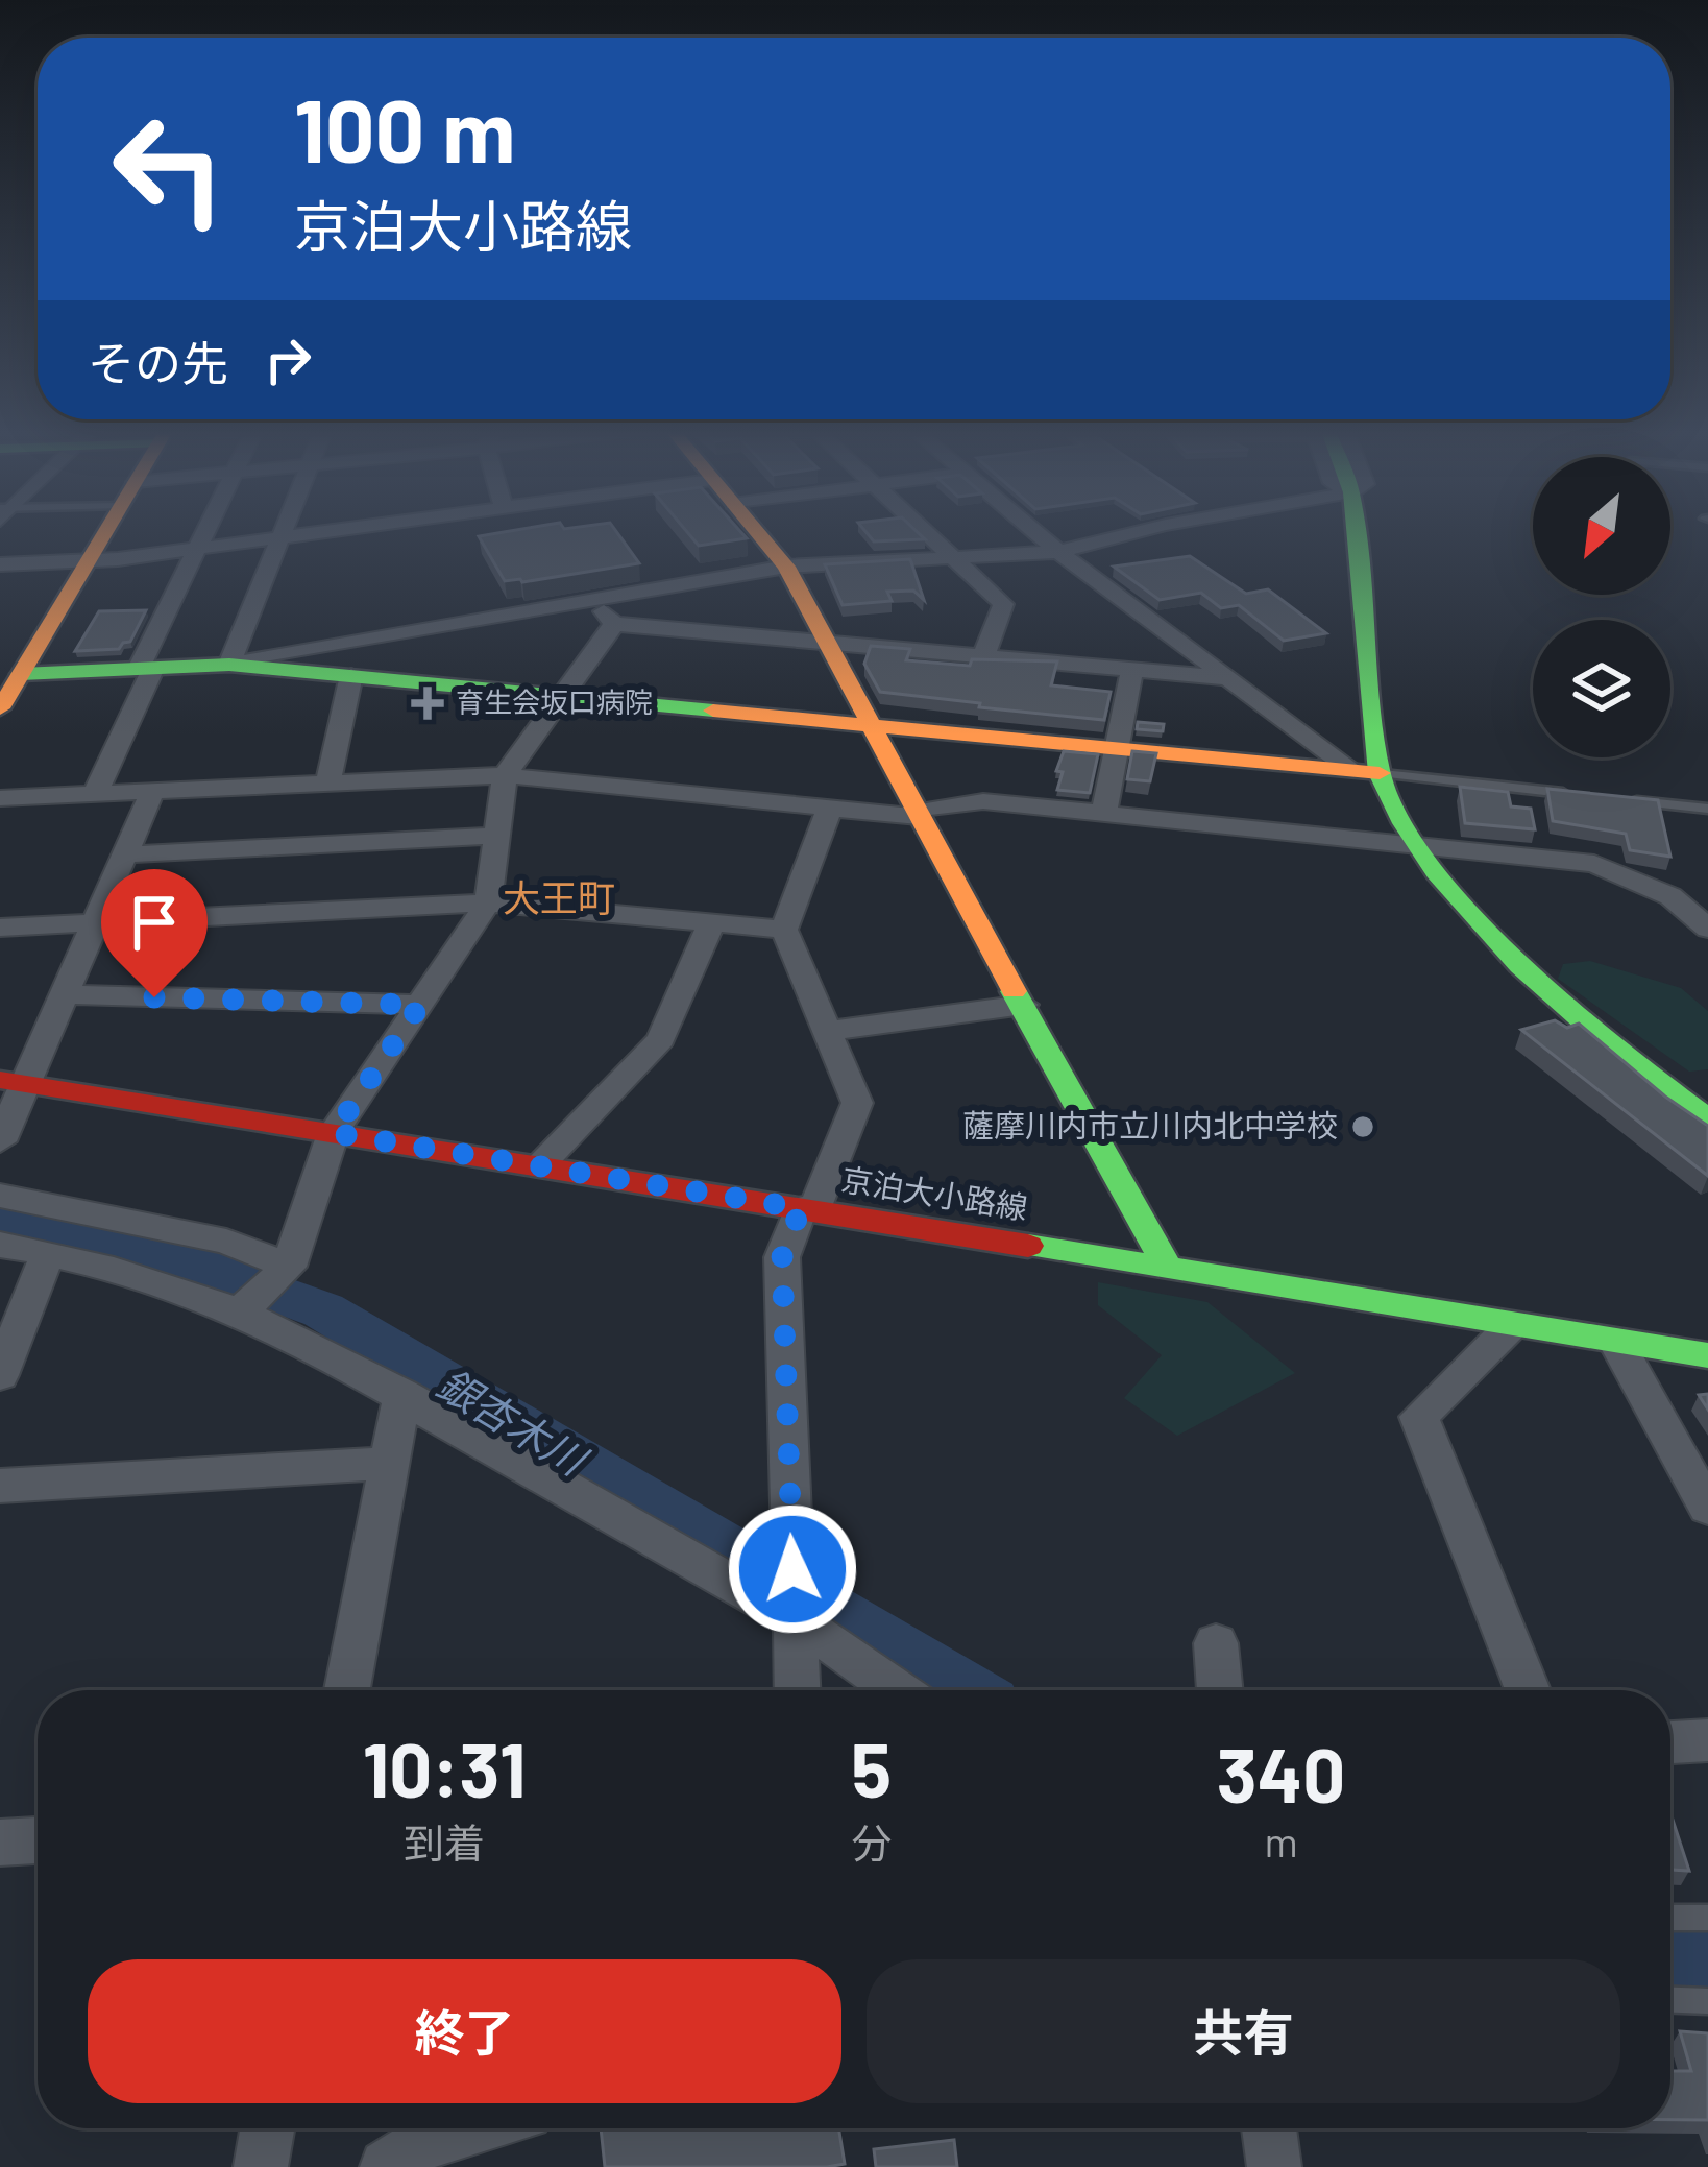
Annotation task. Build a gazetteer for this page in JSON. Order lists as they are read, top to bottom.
{
  "streets": {
    "main road": ["京泊大小路線"]
  },
  "districts": ["大王町"],
  "water": ["銀杏木川"],
  "places": {
    "health": ["育生会坂口病院"],
    "other": ["薩摩川内市立川内北中学校"]
  },
  "north": "bottom left",
  "page": {
    "turn": ["100 m", "京泊大小路線"],
    "then": "その先",
    "eta": [
      "10:31",
      "到着",
      "5",
      "分",
      "340",
      "m"
    ],
    "buttons": ["終了", "共有"]
  }
}
